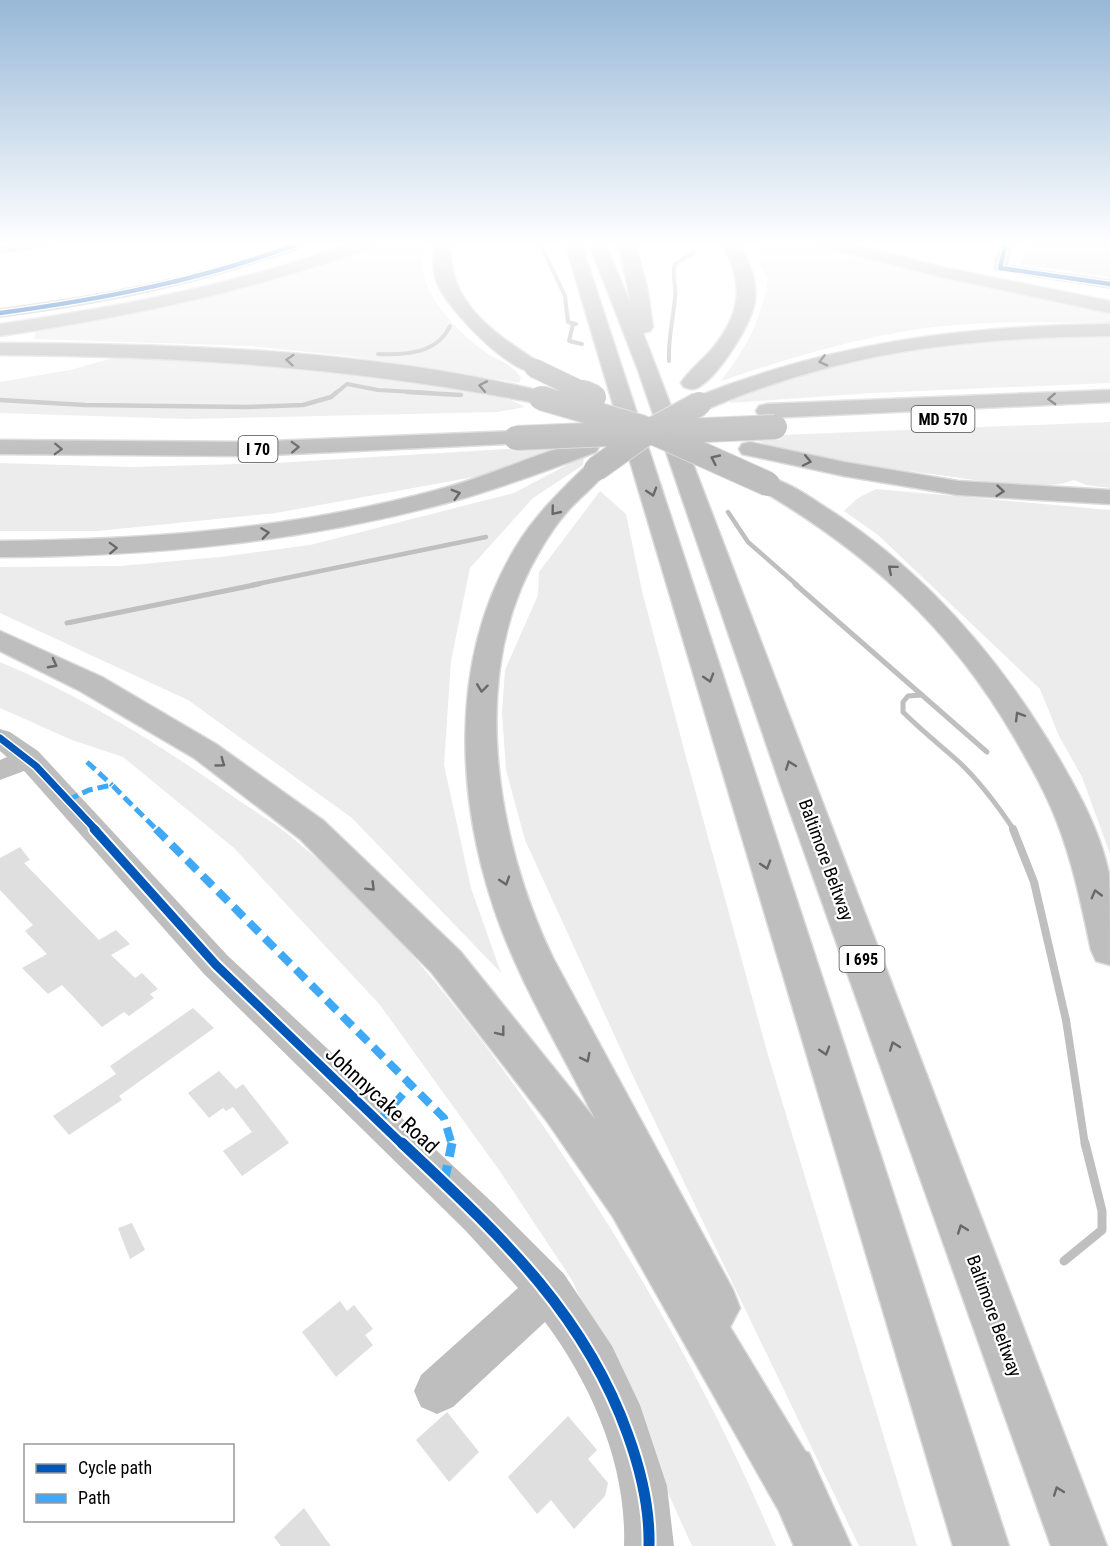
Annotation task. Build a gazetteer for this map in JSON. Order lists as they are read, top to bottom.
{
  "streets": {
    "highway": [
      "MD 570",
      "I 70",
      "Baltimore Beltway",
      "I 695"
    ],
    "street": ["Johnnycake Road"]
  },
  "crossings": [
    ["MD 570", "I 70"]
  ],
  "legend": ["Cycle path", "Path"]
}
